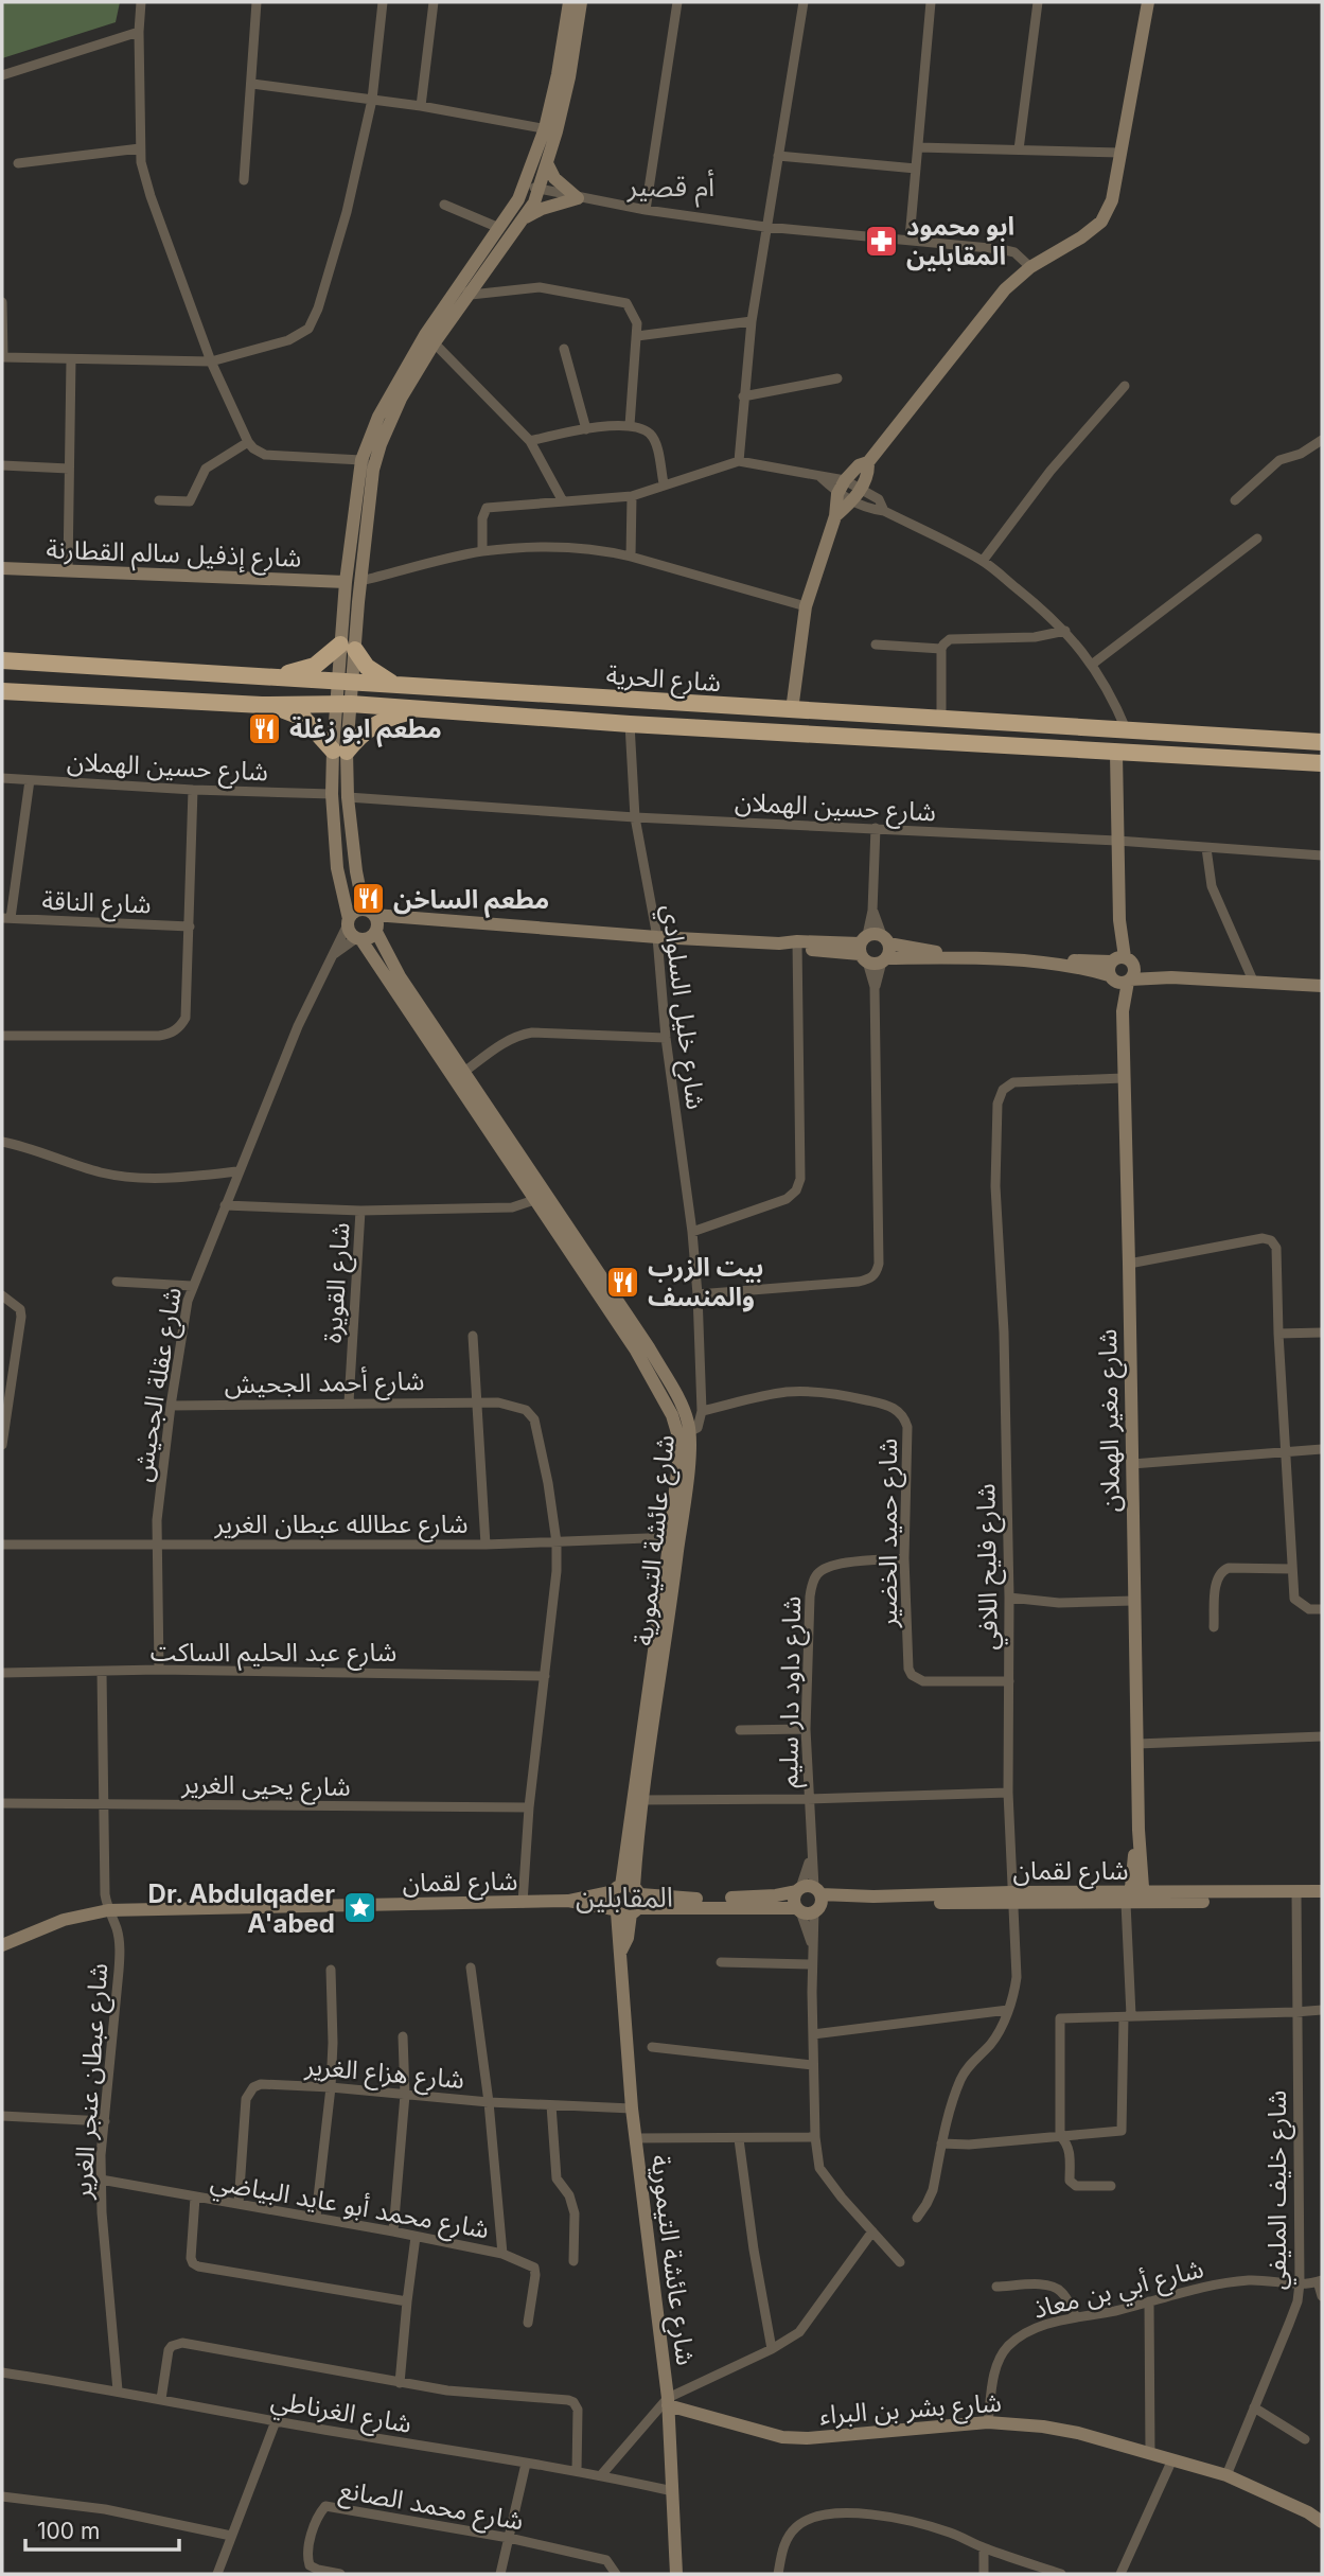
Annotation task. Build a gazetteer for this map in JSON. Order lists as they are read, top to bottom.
{
  "streets": {
    "highway": ["شارع الحرية"],
    "street": [
      "شارع إذفيل سالم القطارنة",
      "شارع حسين الهملان",
      "شارع الناقة",
      "شارع خليل السلوادي",
      "شارع القويرة",
      "شارع أحمد الجحيش",
      "شارع عقلة الجحيش",
      "شارع مغير الهملان",
      "شارع عطالله عبطان الغرير",
      "شارع حميد الخضير",
      "شارع عائشة التيمورية",
      "شارع فليح اللافي",
      "شارع عبد الحليم الساكت",
      "شارع داود دار سليم",
      "شارع يحيى الغرير",
      "شارع لقمان",
      "شارع هزاع الغرير",
      "شارع عبطان عنجر الغرير",
      "شارع خليف المليفي",
      "شارع محمد أبو عايد البياضي",
      "شارع أبي بن معاذ",
      "شارع بشر بن البراء",
      "شارع الغرناطي",
      "شارع محمد الصانع"
    ]
  },
  "crossings": [
    ["شارع الحرية", "شارع خليل السلوادي"],
    ["شارع الحرية", "شارع مغير الهملان"],
    ["شارع حسين الهملان", "شارع خليل السلوادي"],
    ["شارع حسين الهملان", "شارع مغير الهملان"],
    ["شارع حسين الهملان", "شارع عائشة التيمورية"],
    ["شارع خليل السلوادي", "شارع حميد الخضير"],
    ["شارع القويرة", "شارع أحمد الجحيش"],
    ["شارع أحمد الجحيش", "شارع عقلة الجحيش"],
    ["شارع عقلة الجحيش", "شارع عطالله عبطان الغرير"],
    ["شارع عقلة الجحيش", "شارع عائشة التيمورية"],
    ["شارع عقلة الجحيش", "شارع عبد الحليم الساكت"],
    ["شارع مغير الهملان", "شارع فليح اللافي"],
    ["شارع مغير الهملان", "شارع لقمان"],
    ["شارع عطالله عبطان الغرير", "شارع عائشة التيمورية"],
    ["شارع حميد الخضير", "شارع فليح اللافي"],
    ["شارع حميد الخضير", "شارع داود دار سليم"],
    ["شارع عائشة التيمورية", "شارع لقمان"],
    ["شارع عائشة التيمورية", "شارع هزاع الغرير"],
    ["شارع عائشة التيمورية", "شارع بشر بن البراء"],
    ["شارع عائشة التيمورية", "شارع الغرناطي"],
    ["شارع فليح اللافي", "شارع لقمان"],
    ["شارع عبد الحليم الساكت", "شارع عبطان عنجر الغرير"],
    ["شارع داود دار سليم", "شارع لقمان"],
    ["شارع يحيى الغرير", "شارع عبطان عنجر الغرير"],
    ["شارع لقمان", "شارع عبطان عنجر الغرير"],
    ["شارع لقمان", "شارع خليف المليفي"],
    ["شارع هزاع الغرير", "شارع محمد أبو عايد البياضي"],
    ["شارع عبطان عنجر الغرير", "شارع محمد أبو عايد البياضي"],
    ["شارع عبطان عنجر الغرير", "شارع الغرناطي"],
    ["شارع خليف المليفي", "شارع أبي بن معاذ"],
    ["شارع خليف المليفي", "شارع بشر بن البراء"],
    ["شارع أبي بن معاذ", "شارع بشر بن البراء"]
  ],
  "districts": ["أم قصير", "المقابلين"],
  "places": {
    "pharmacy": ["ابو محمود المقابلين"],
    "restaurant": ["مطعم ابو زغلة", "مطعم الساخن", "بيت الزرب والمنسف"],
    "place": ["Dr. Abdulqader A'abed"]
  },
  "scale_bar": "100 m"
}
